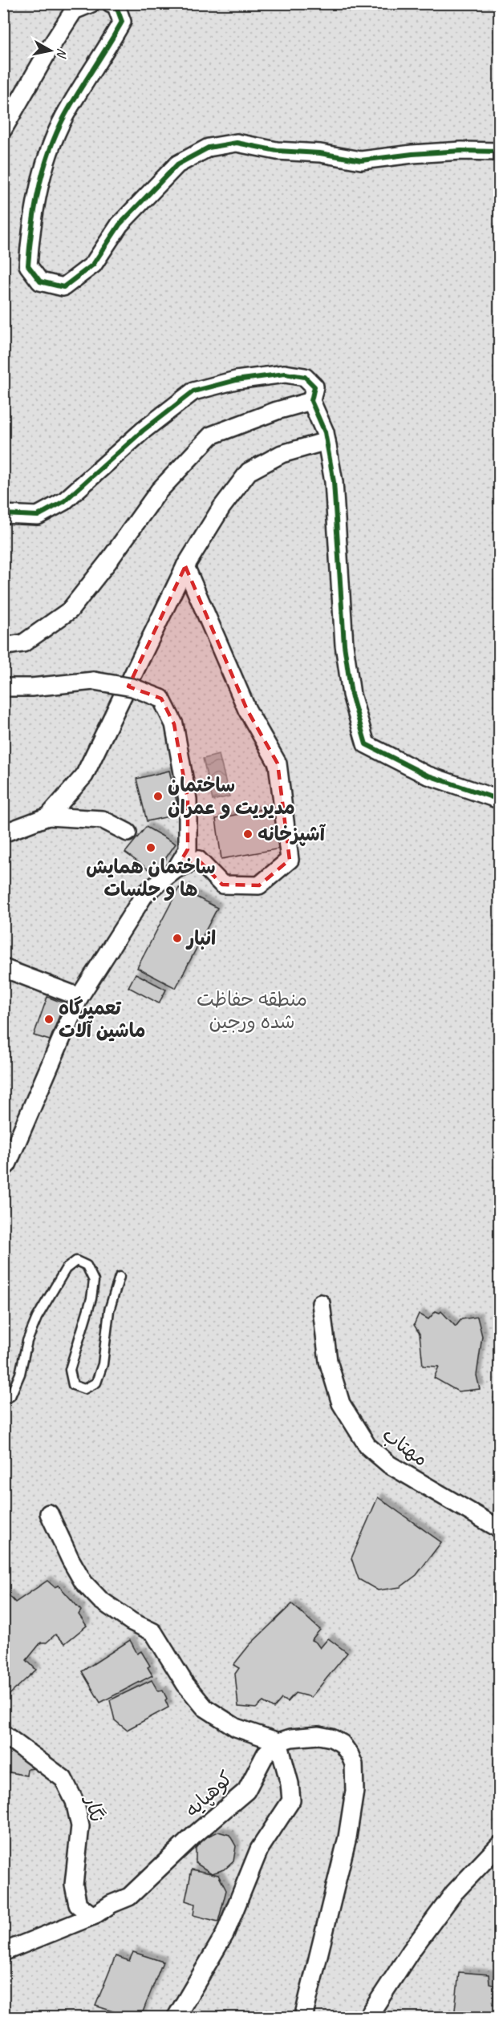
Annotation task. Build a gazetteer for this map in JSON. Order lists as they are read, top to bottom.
{
  "streets": {
    "street": ["مهتاب", "کوهپایه", "نگار"]
  },
  "crossings": [
    ["کوهپایه", "نگار"]
  ],
  "parks": ["منطقه حفاظت شده ورجین"],
  "places": [
    "ساختمان مدیریت و عمران",
    "آشپزخانه",
    "ساختمان همایش ها و جلسات",
    "انبار",
    "تعمیرگاه ماشین آلات"
  ],
  "north": "right"
}
